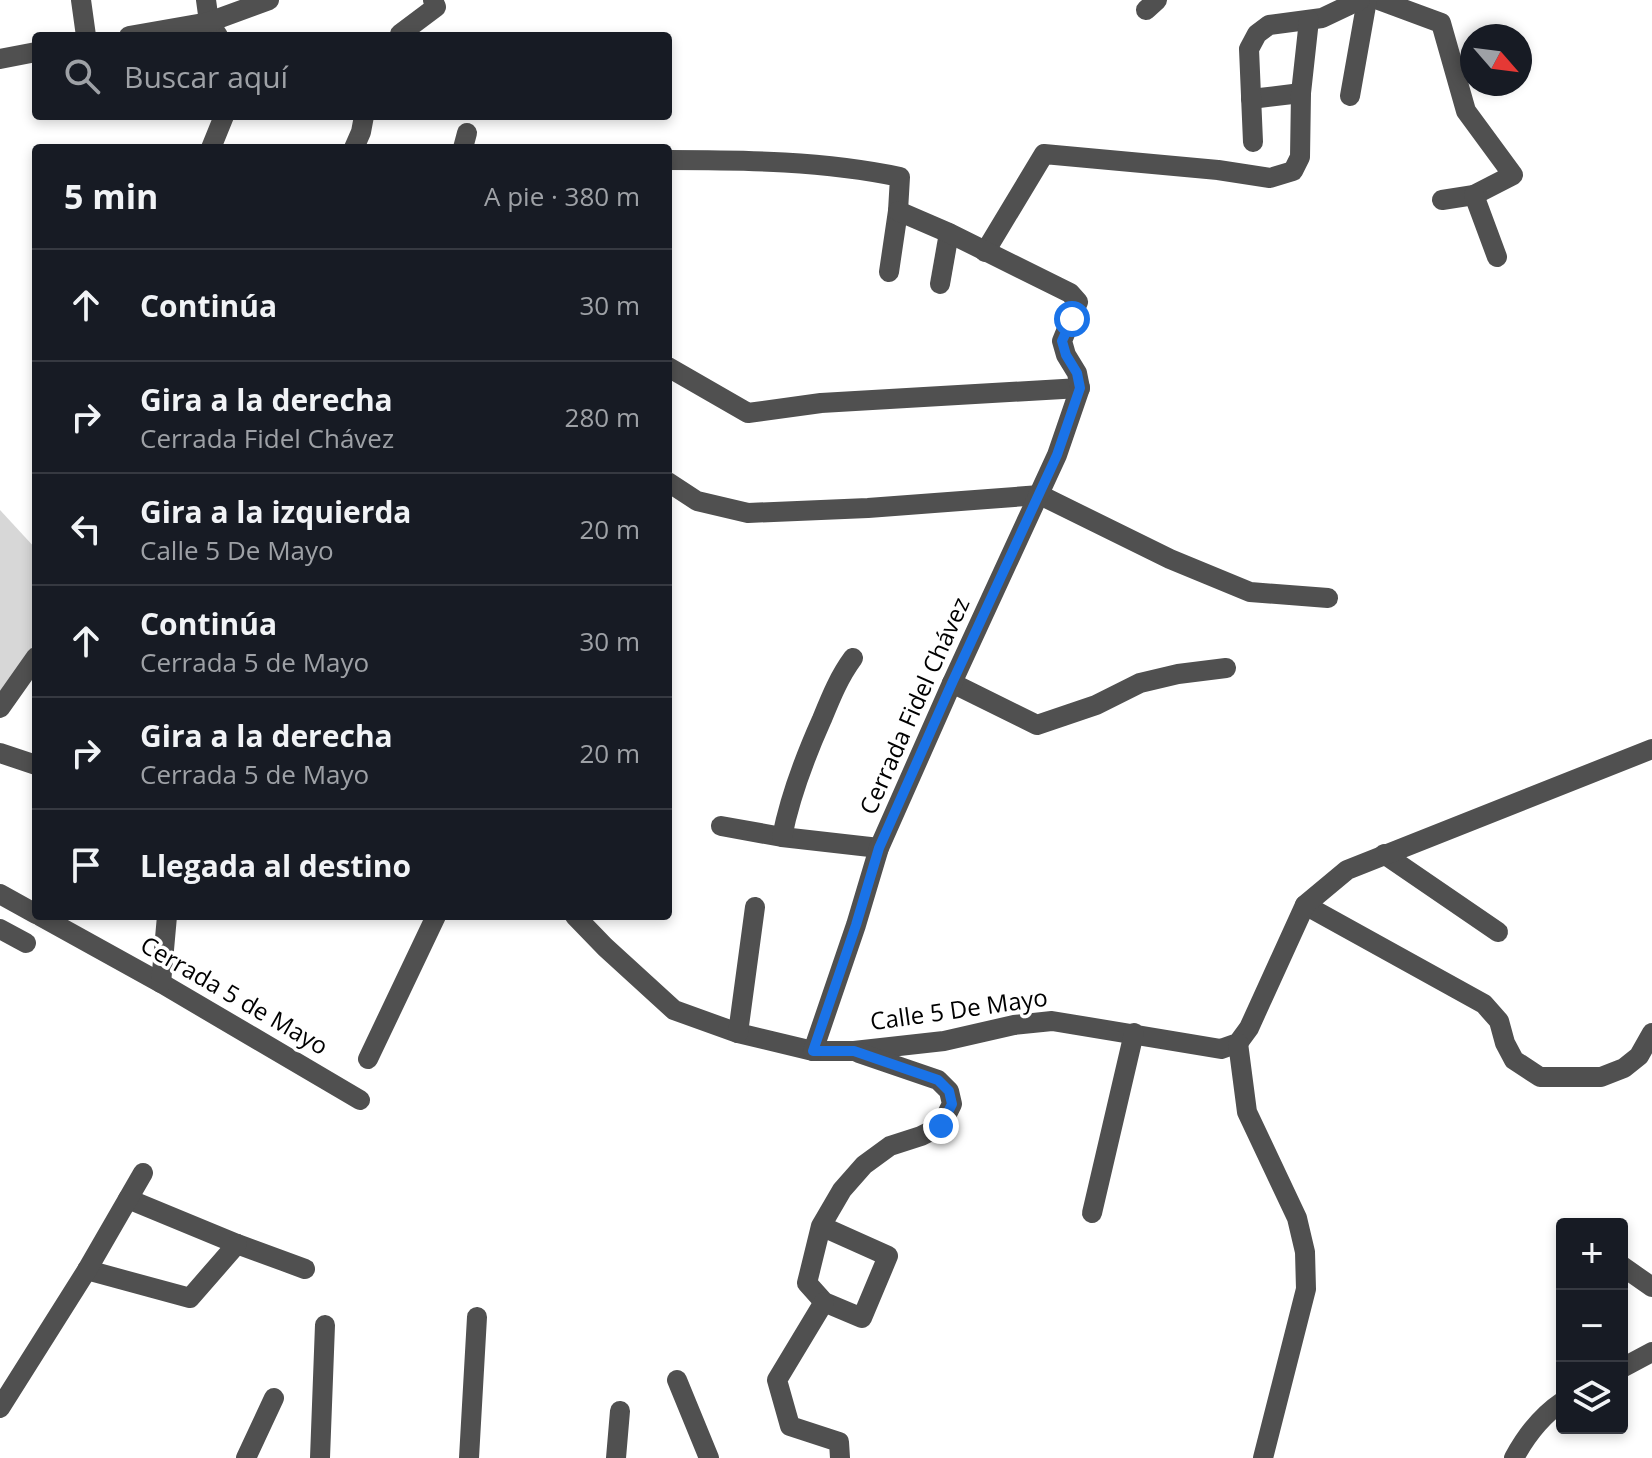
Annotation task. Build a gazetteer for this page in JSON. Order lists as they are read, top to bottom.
{
  "streets": {
    "street": ["Cerrada Fidel Chávez", "Cerrada 5 de Mayo", "Calle 5 De Mayo"]
  },
  "crossings": [
    ["Cerrada Fidel Chávez", "Calle 5 De Mayo"]
  ],
  "north": "bottom right",
  "page": {
    "search": "Buscar aquí",
    "heading": ["5 min", "A pie · 380 m"],
    "list": [
      ["Continúa", "30 m"],
      ["Gira a la derecha", "Cerrada Fidel Chávez", "280 m"],
      ["Gira a la izquierda", "Calle 5 De Mayo", "20 m"],
      ["Continúa", "Cerrada 5 de Mayo", "30 m"],
      ["Gira a la derecha", "Cerrada 5 de Mayo", "20 m"],
      "Llegada al destino"
    ],
    "map_buttons": ["+", "−"]
  }
}
